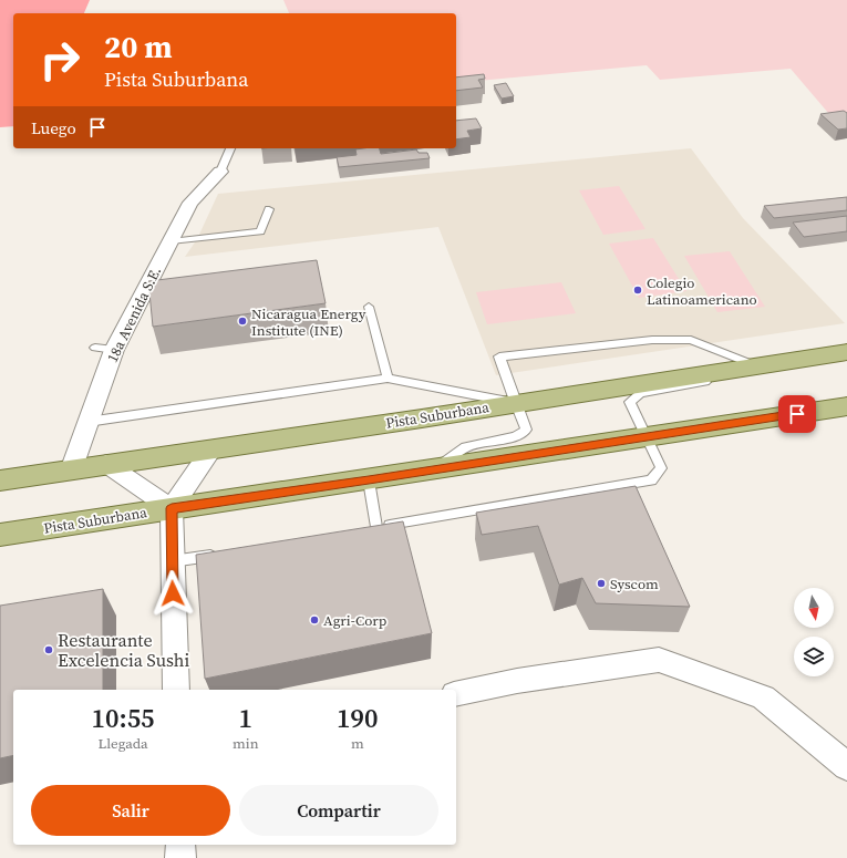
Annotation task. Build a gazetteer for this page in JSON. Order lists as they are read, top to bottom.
{
  "streets": {
    "main road": ["Pista Suburbana"],
    "street": ["18a Avenida S.E."]
  },
  "crossings": [
    ["18a Avenida S.E.", "Pista Suburbana"]
  ],
  "places": [
    "Colegio Latinoamericano",
    "Nicaragua Energy Institute (INE)",
    "Syscom",
    "Agri-Corp",
    "Restaurante Excelencia Sushi"
  ],
  "north": "bottom",
  "page": {
    "turn": ["20 m", "Pista Suburbana"],
    "then": "Luego",
    "eta": [
      "10:55",
      "Llegada",
      "1",
      "min",
      "190",
      "m"
    ],
    "buttons": ["Salir", "Compartir"]
  }
}
